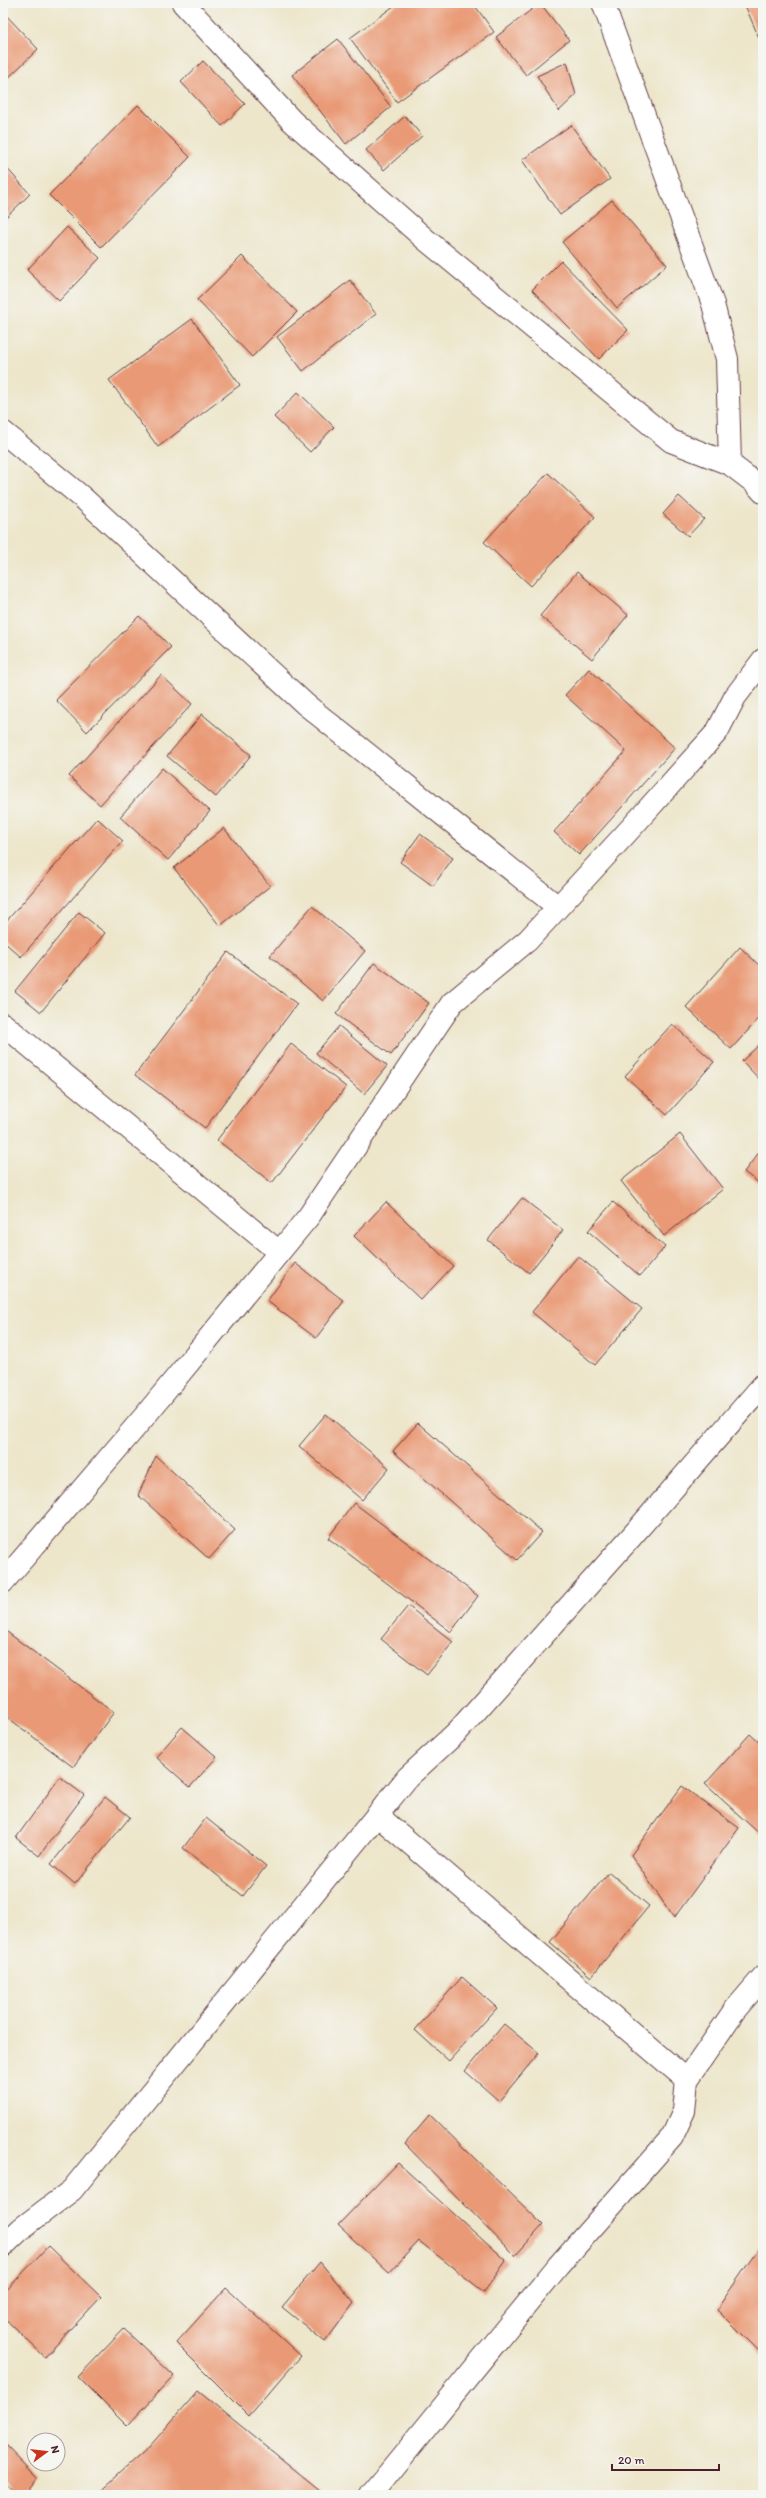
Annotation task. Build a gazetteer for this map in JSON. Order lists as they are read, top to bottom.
{
  "scale_bar": "20 m",
  "north": "right"
}
